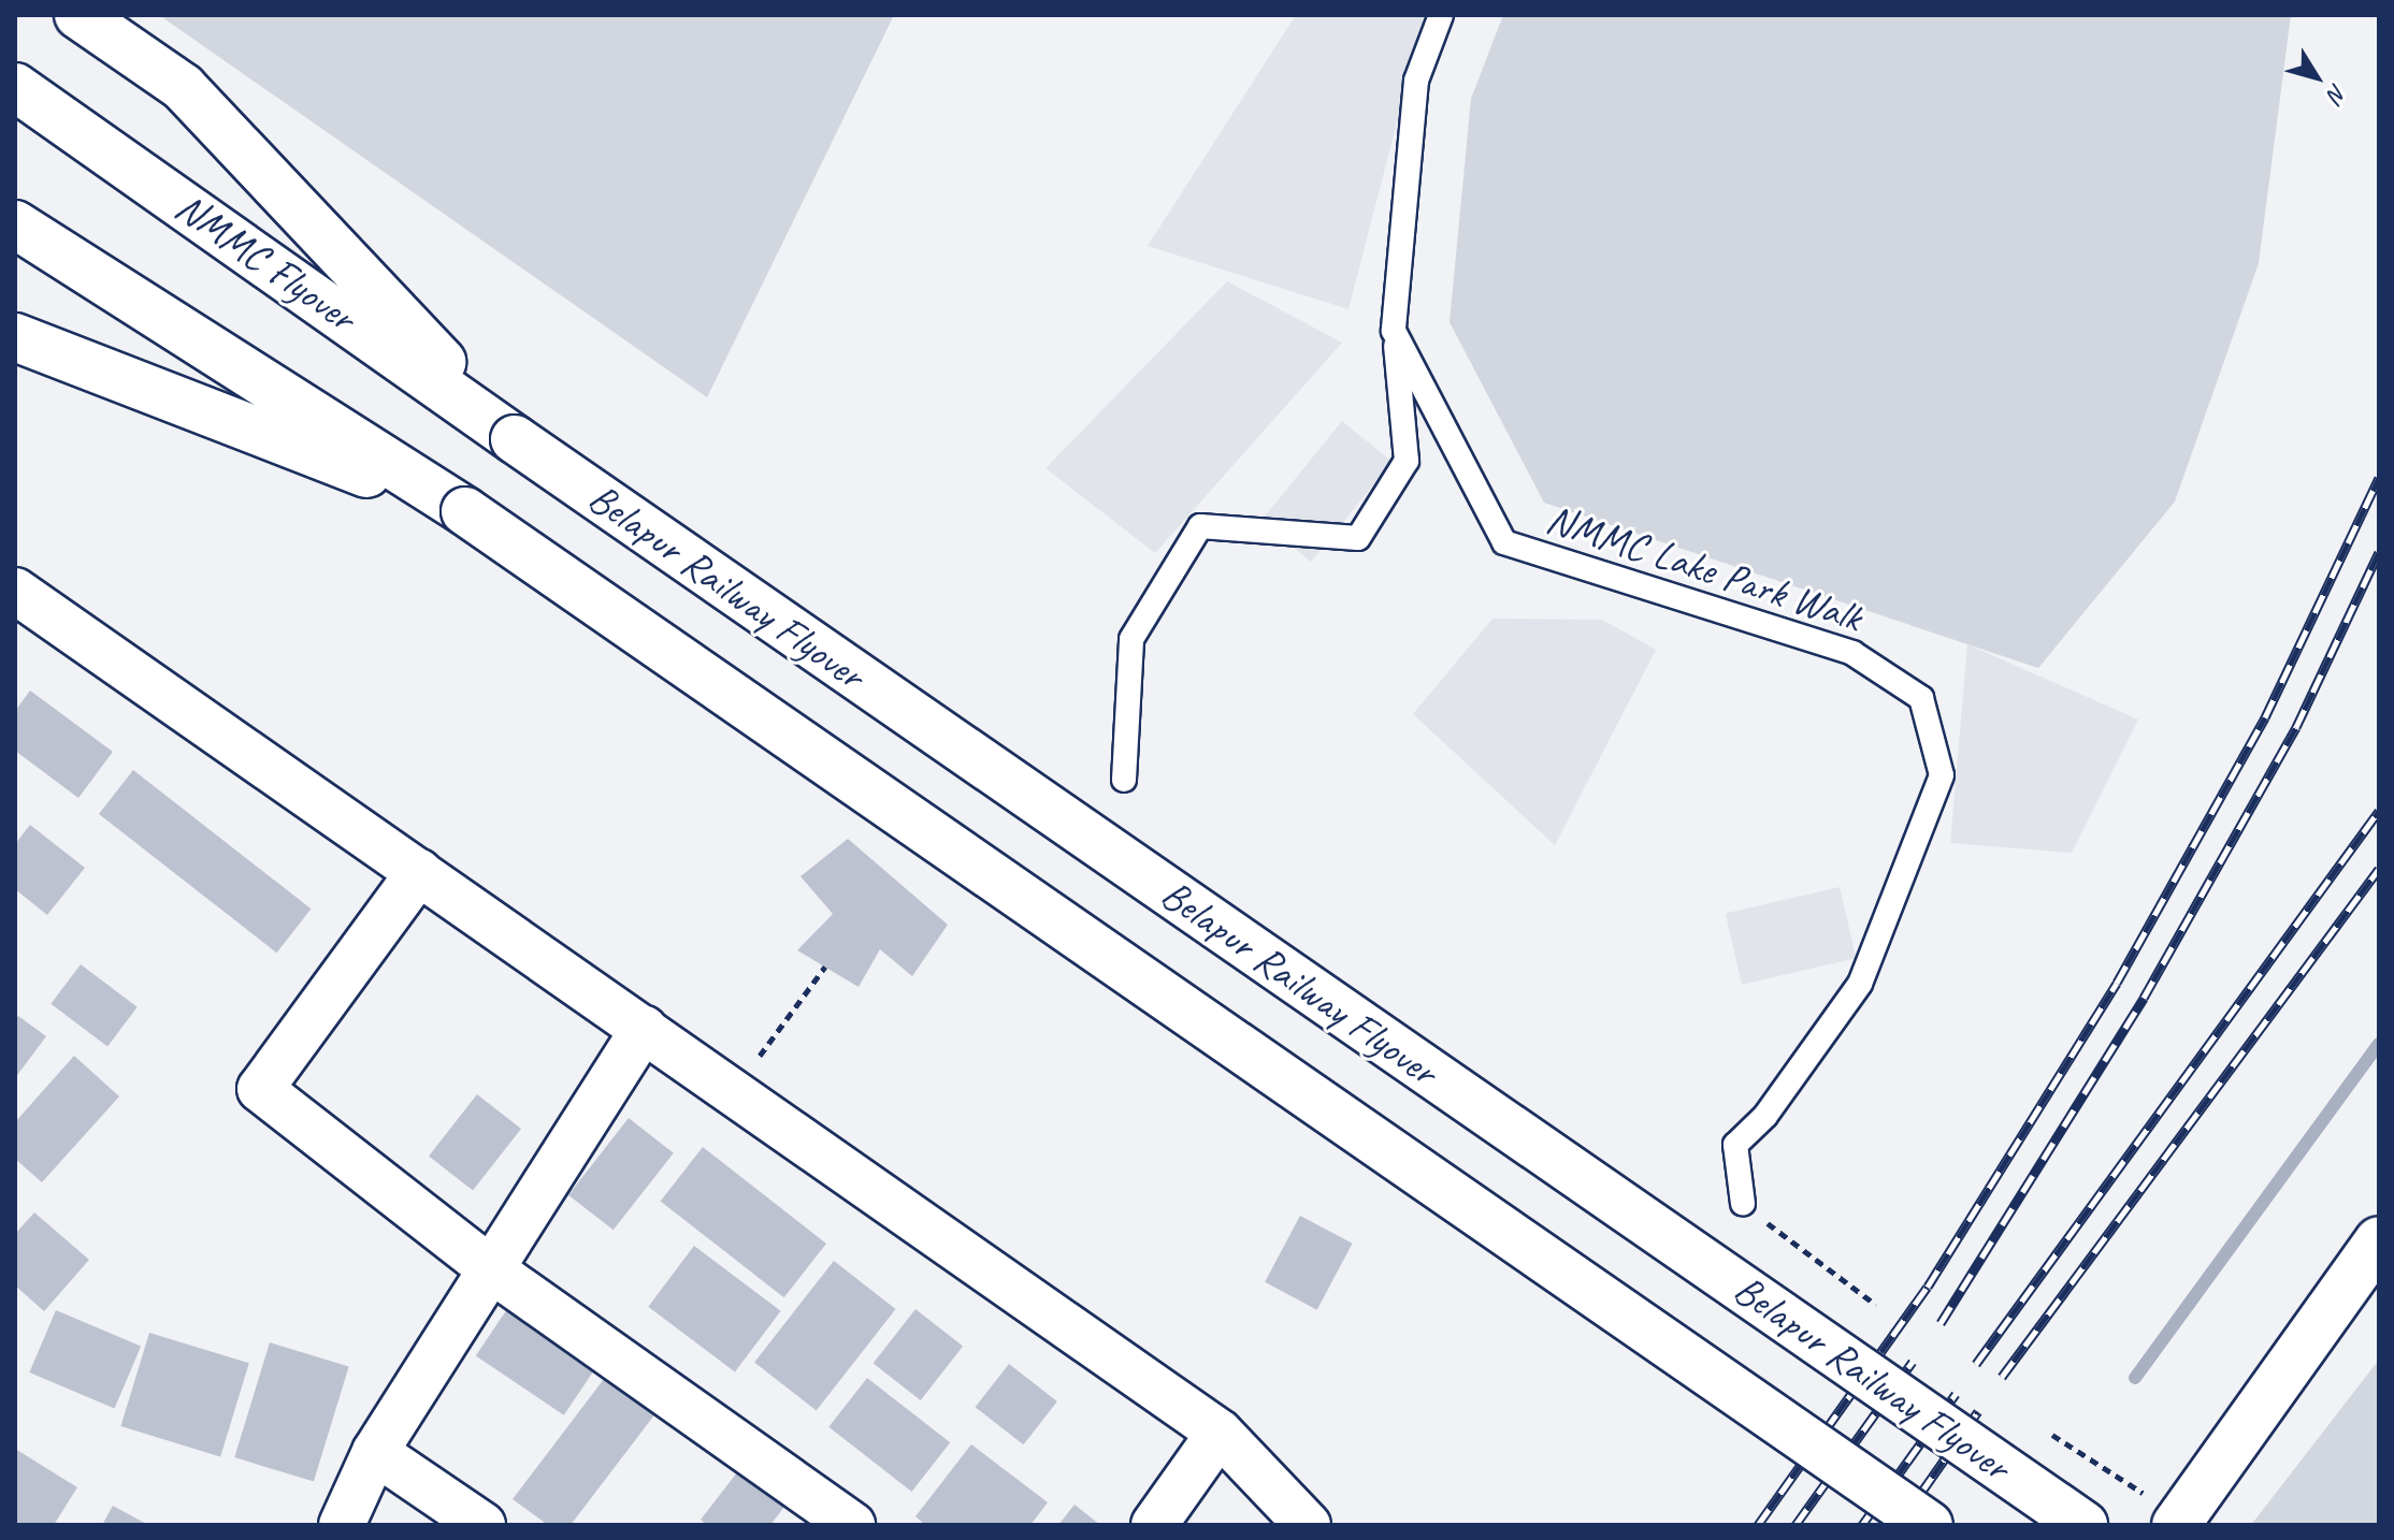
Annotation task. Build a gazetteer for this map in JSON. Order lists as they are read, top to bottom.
{
  "streets": {
    "main road": ["NMMC Flyover", "Belapur Railway Flyover"],
    "lane": ["NMMC Lake Park Walk"]
  },
  "crossings": [
    ["NMMC Flyover", "Belapur Railway Flyover"]
  ],
  "north": "bottom right"
}
